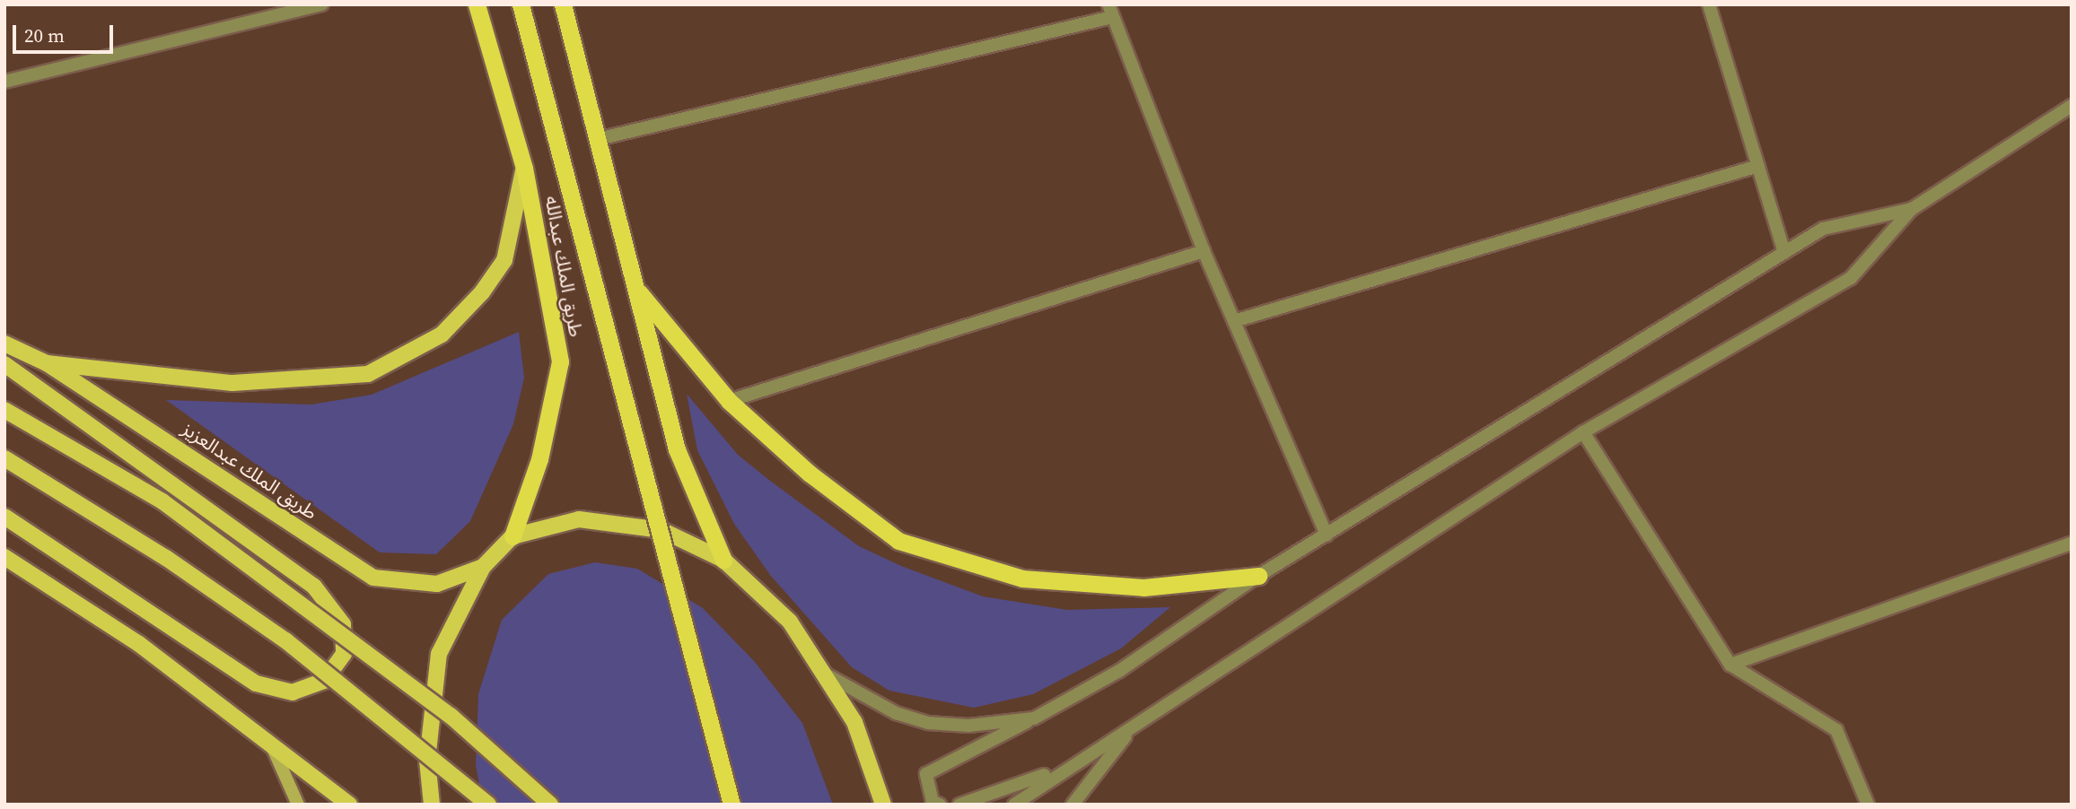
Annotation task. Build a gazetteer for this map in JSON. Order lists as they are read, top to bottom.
{
  "streets": {
    "highway": ["طريق الملك عبدالله"],
    "main road": ["طريق الملك عبدالعزيز"]
  },
  "scale_bar": "20 m"
}
